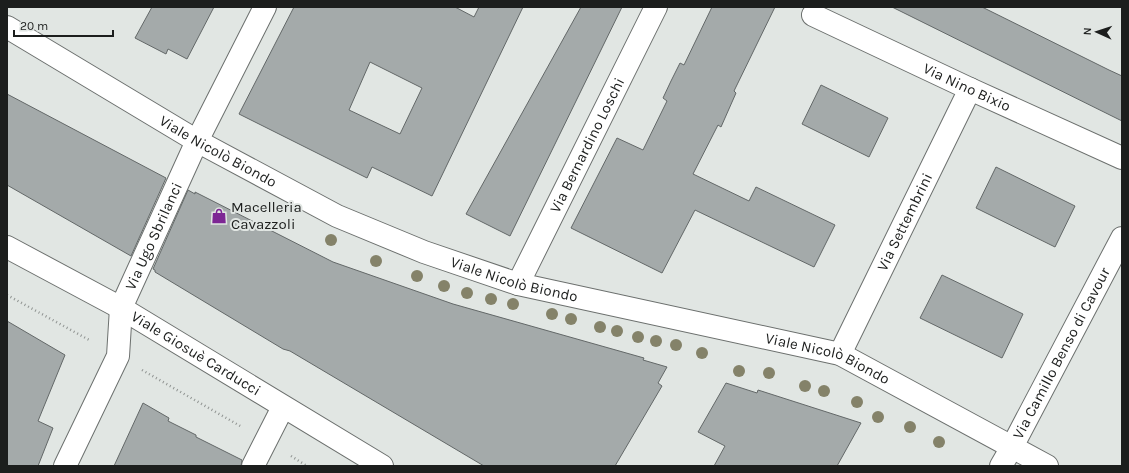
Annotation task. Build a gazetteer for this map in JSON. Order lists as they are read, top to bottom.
{
  "streets": {
    "street": [
      "Via Nino Bixio",
      "Via Bernardino Loschi",
      "Viale Nicolò Biondo",
      "Via Settembrini",
      "Via Ugo Sbrilanci",
      "Via Camillo Benso di Cavour",
      "Viale Giosuè Carducci"
    ]
  },
  "crossings": [
    ["Via Nino Bixio", "Via Settembrini"],
    ["Via Bernardino Loschi", "Viale Nicolò Biondo"],
    ["Viale Nicolò Biondo", "Via Settembrini"],
    ["Viale Nicolò Biondo", "Via Ugo Sbrilanci"],
    ["Viale Nicolò Biondo", "Via Camillo Benso di Cavour"],
    ["Via Ugo Sbrilanci", "Viale Giosuè Carducci"]
  ],
  "places": {
    "shop": ["Macelleria Cavazzoli"]
  },
  "scale_bar": "20 m",
  "north": "left"
}
